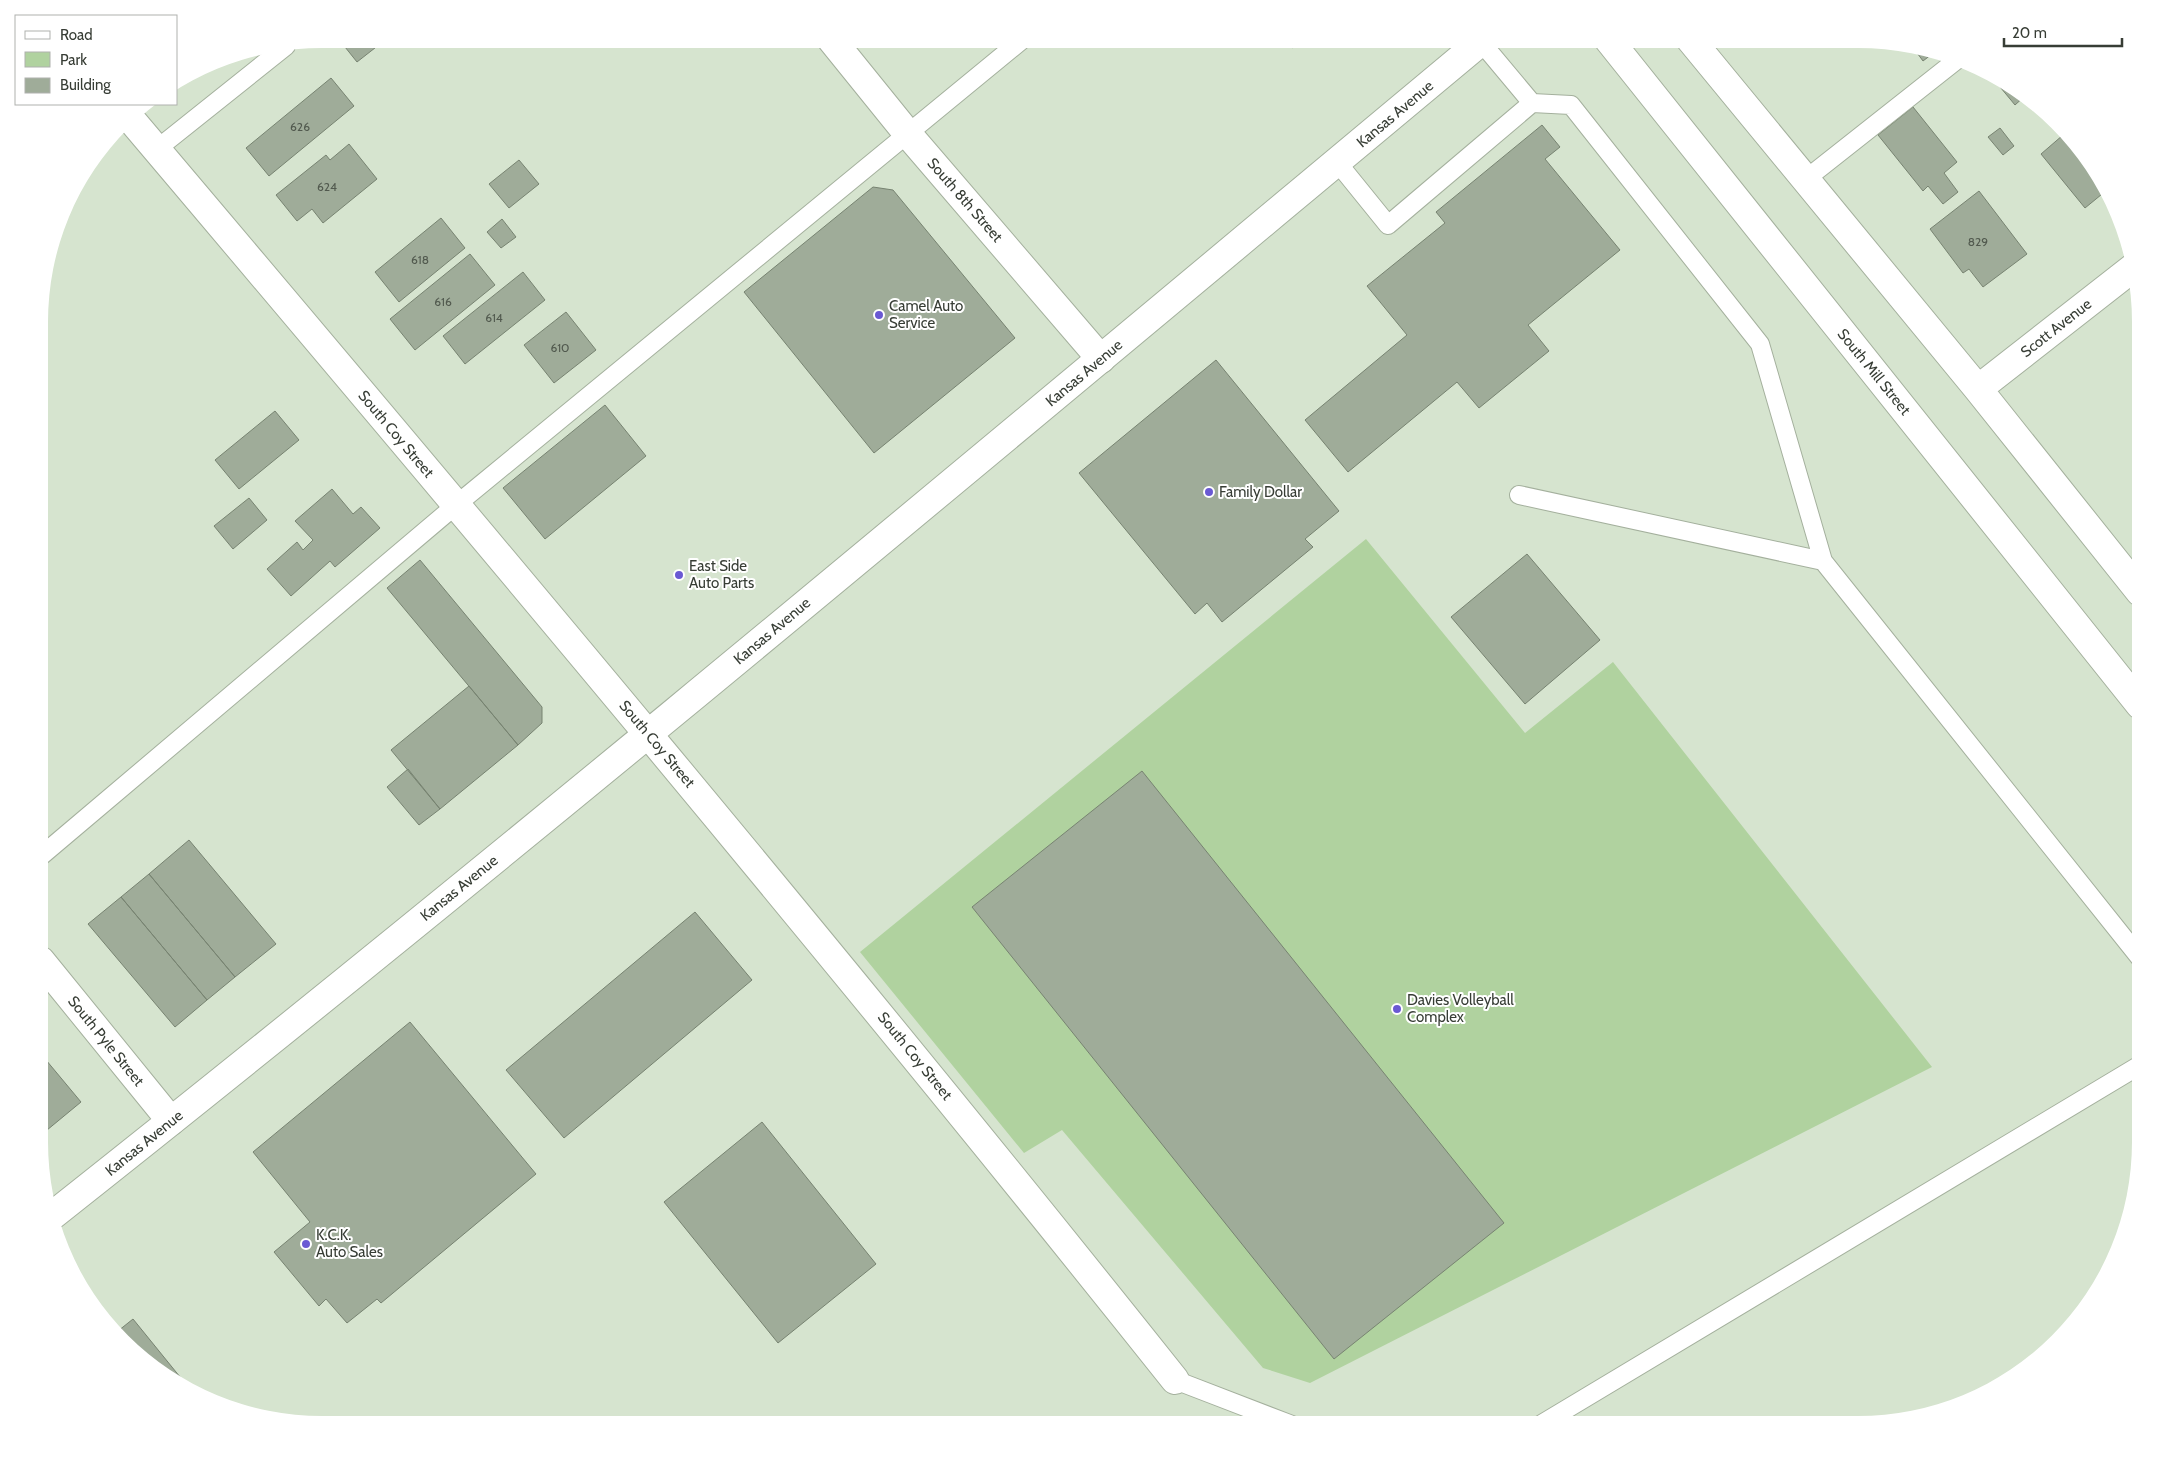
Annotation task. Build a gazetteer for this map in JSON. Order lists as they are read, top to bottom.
{
  "streets": {
    "street": [
      "Kansas Avenue",
      "South 8th Street",
      "Scott Avenue",
      "South Mill Street",
      "South Coy Street",
      "South Pyle Street"
    ]
  },
  "crossings": [
    ["Kansas Avenue", "South 8th Street"],
    ["Kansas Avenue", "South Coy Street"],
    ["Kansas Avenue", "South Pyle Street"]
  ],
  "places": [
    "Camel Auto Service",
    "Family Dollar",
    "East Side Auto Parts",
    "Davies Volleyball Complex",
    "K.C.K. Auto Sales"
  ],
  "house_numbers": [
    "626",
    "624",
    "829",
    "618",
    "616",
    "614",
    "610"
  ],
  "legend": ["Road", "Park", "Building"],
  "scale_bar": "20 m"
}
